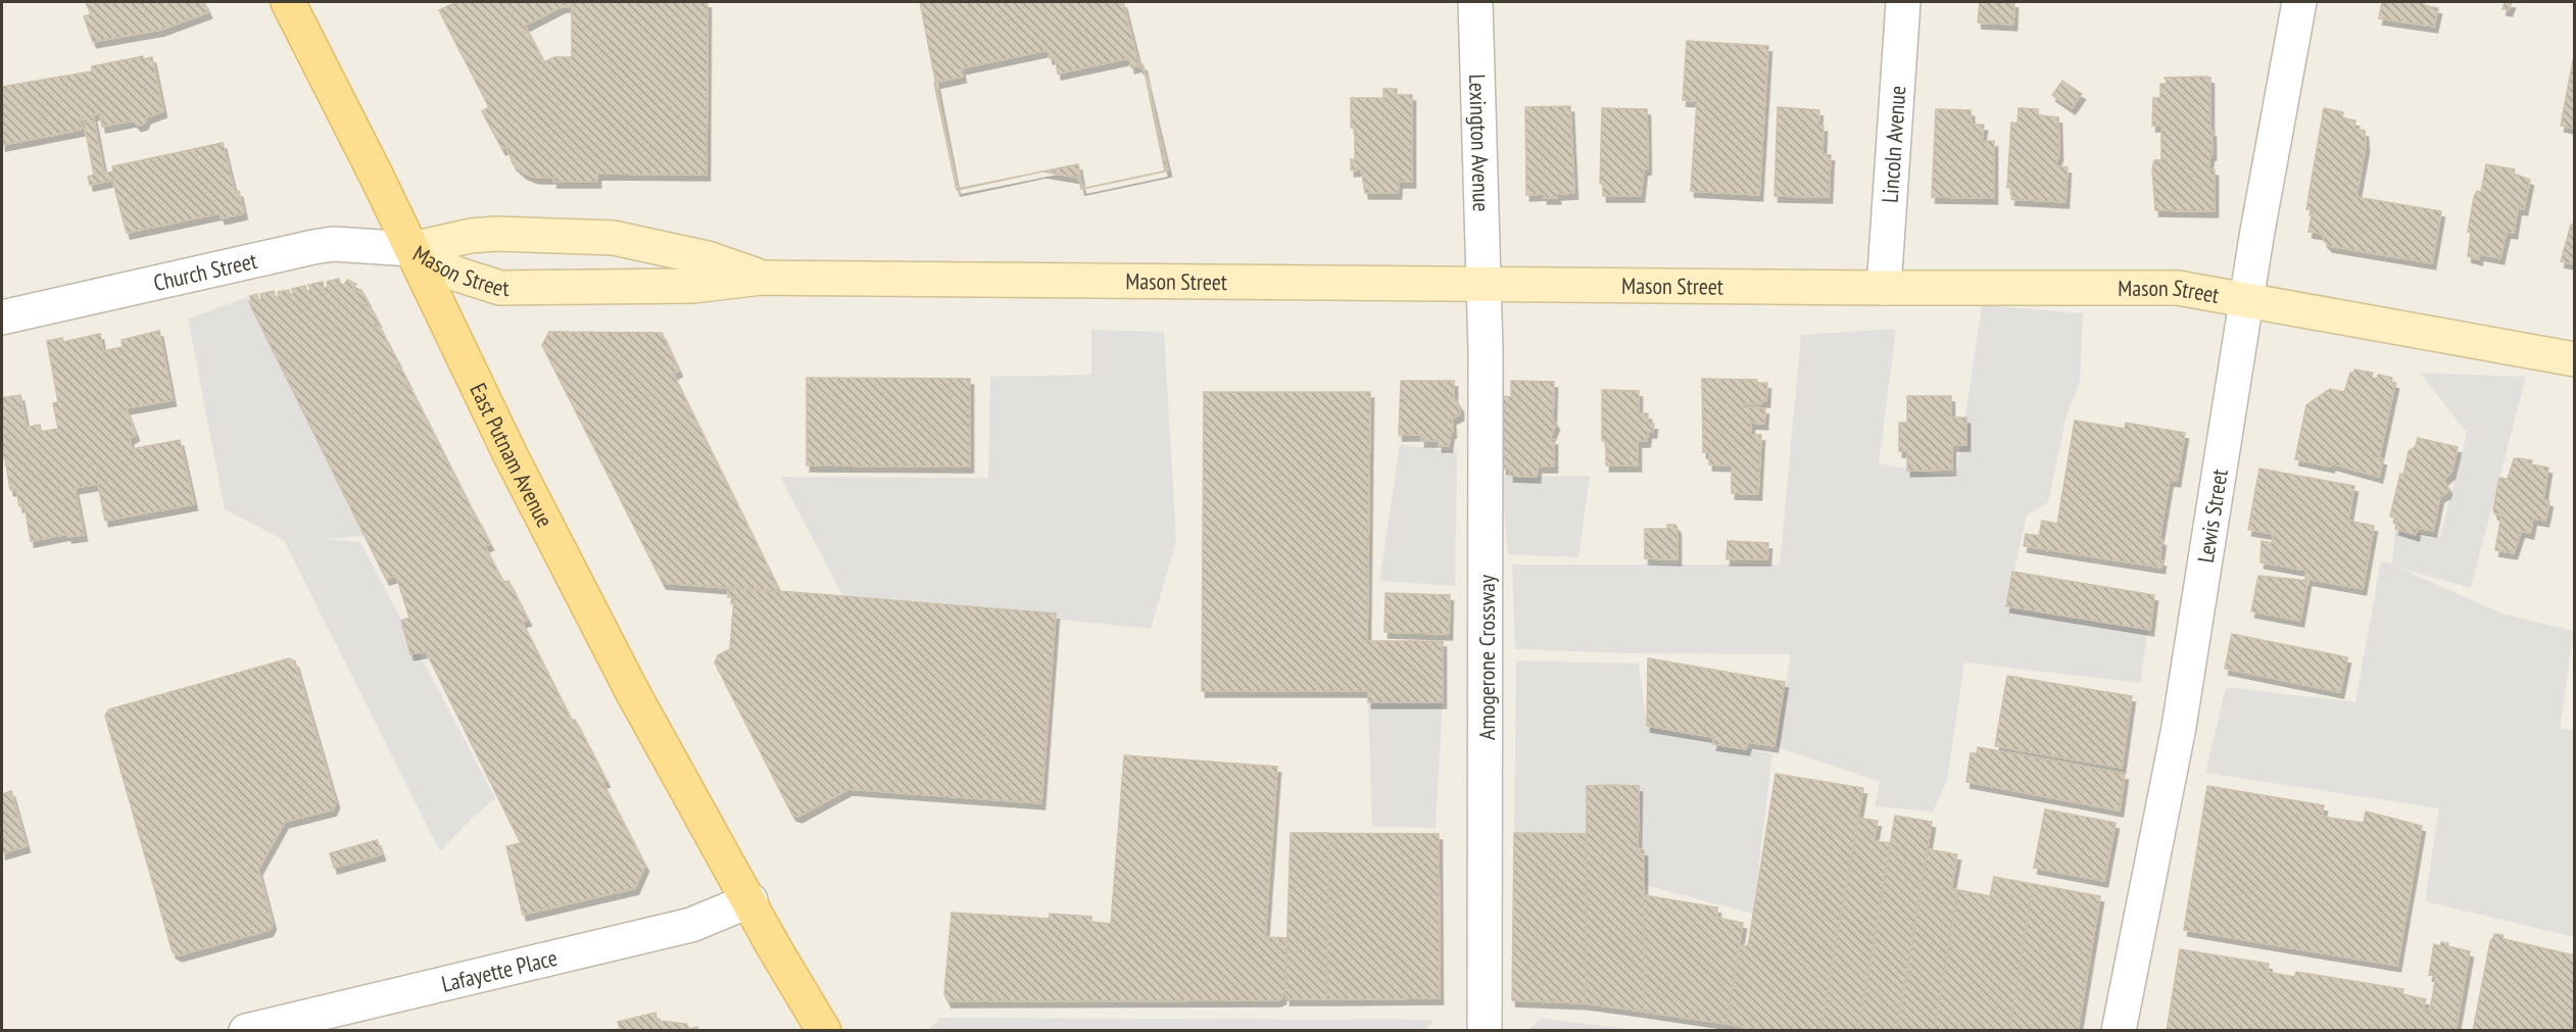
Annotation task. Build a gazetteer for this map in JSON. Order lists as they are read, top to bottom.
{
  "streets": {
    "main road": ["East Putnam Avenue"],
    "street": [
      "Lexington Avenue",
      "Lincoln Avenue",
      "Mason Street",
      "Church Street",
      "Lewis Street",
      "Amogerone Crossway",
      "Lafayette Place"
    ]
  },
  "crossings": [
    ["Lexington Avenue", "Mason Street"],
    ["Lexington Avenue", "Amogerone Crossway"],
    ["Lincoln Avenue", "Mason Street"],
    ["Mason Street", "Church Street"],
    ["Mason Street", "East Putnam Avenue"],
    ["Mason Street", "Lewis Street"],
    ["Mason Street", "Amogerone Crossway"],
    ["Church Street", "East Putnam Avenue"],
    ["East Putnam Avenue", "Lafayette Place"]
  ]
}
